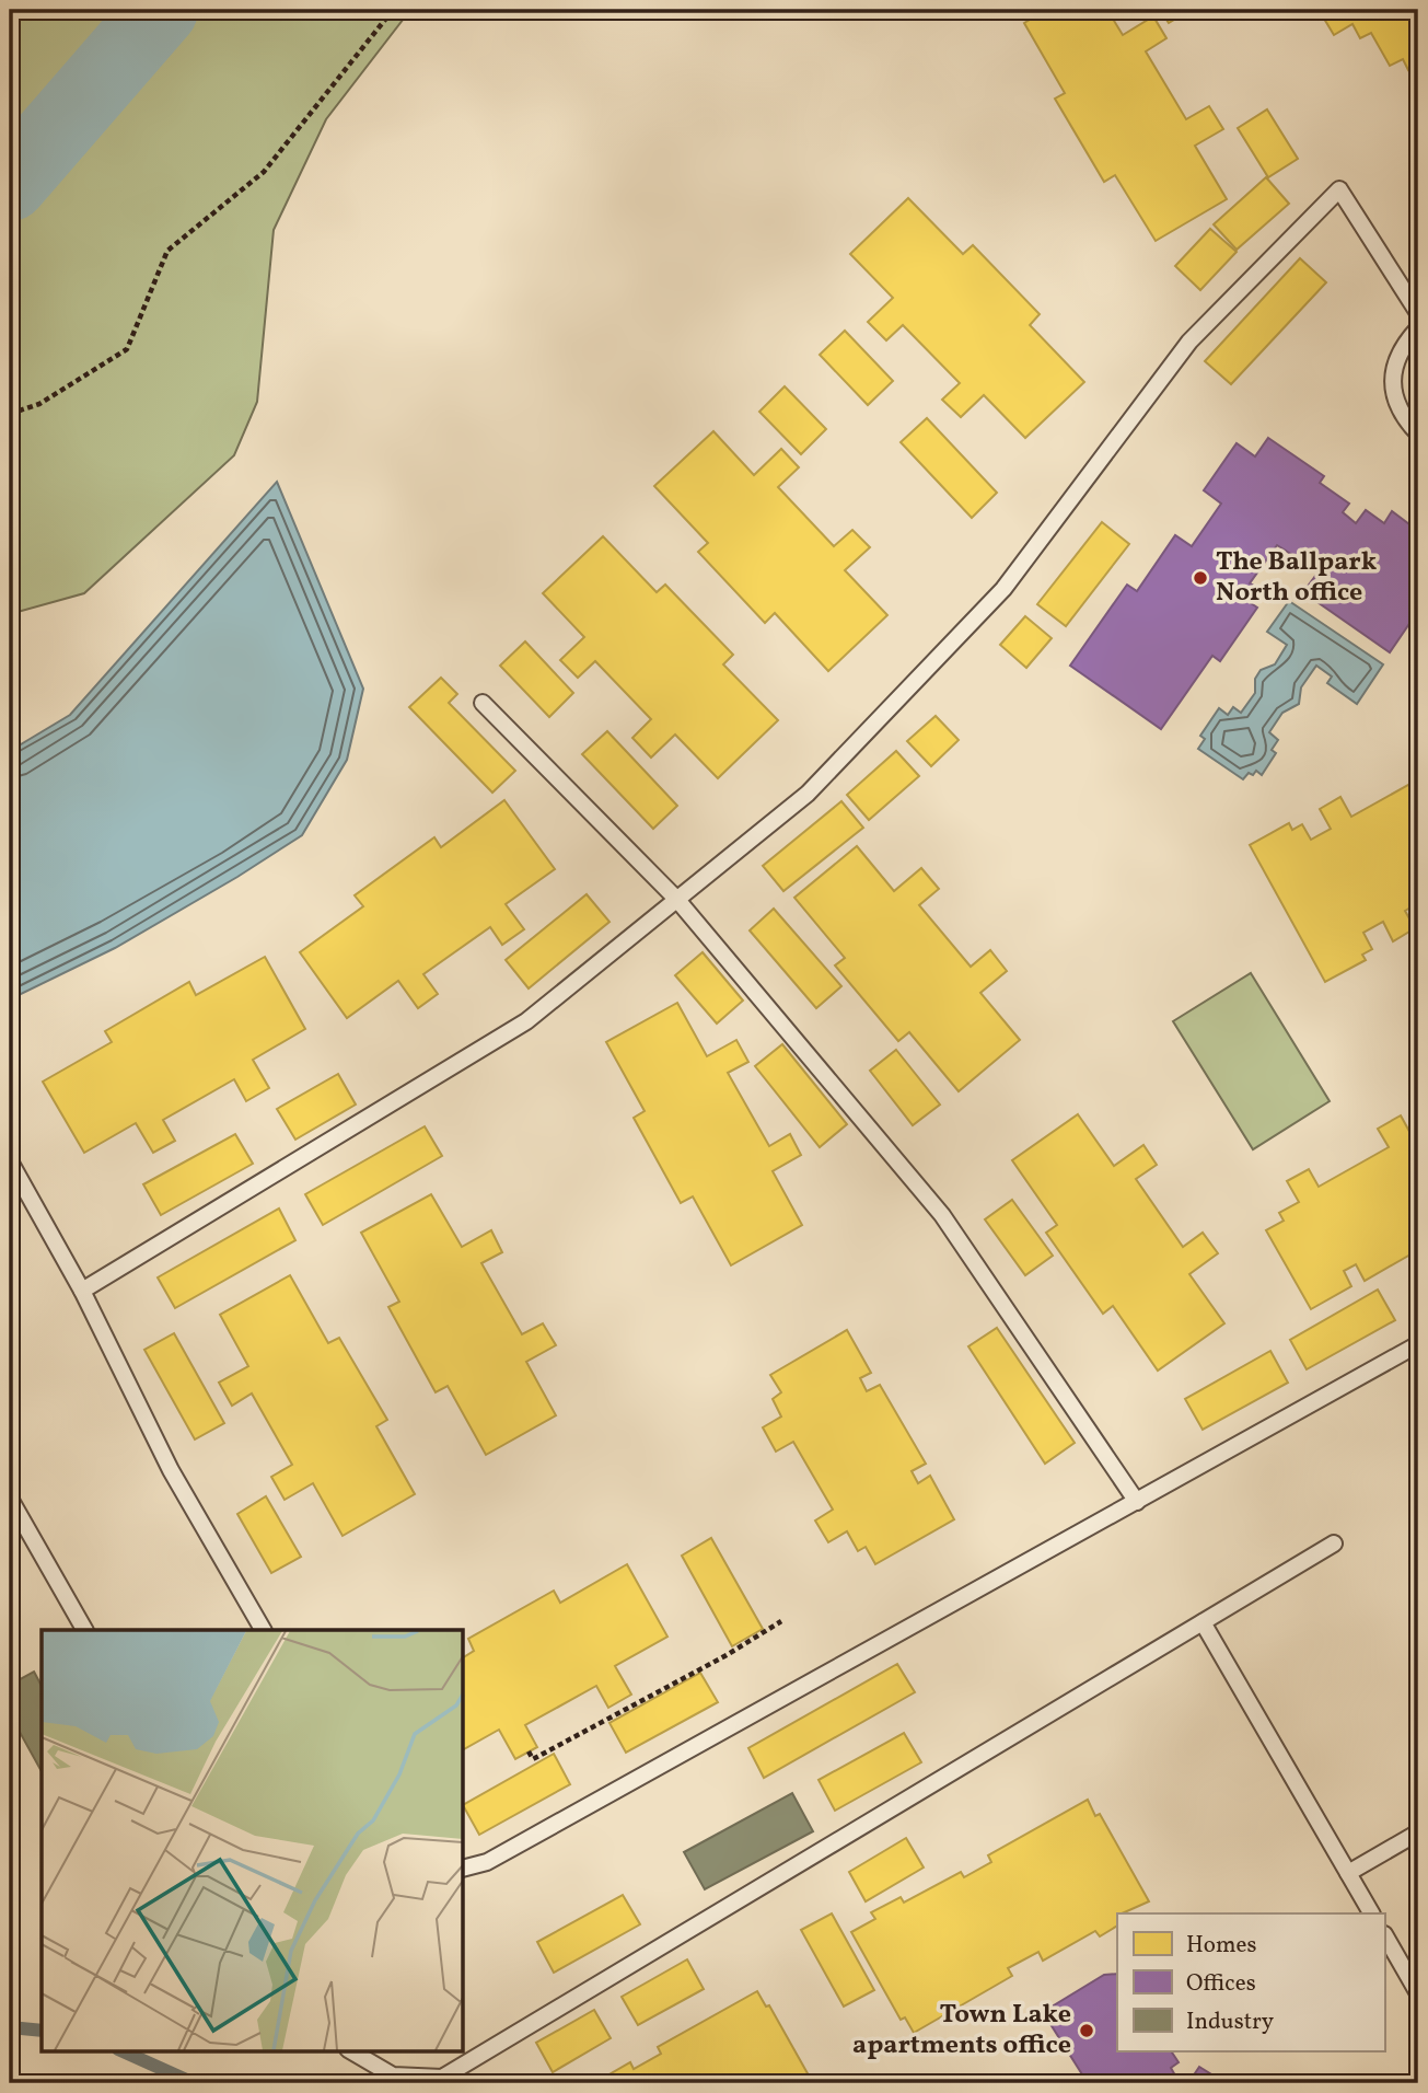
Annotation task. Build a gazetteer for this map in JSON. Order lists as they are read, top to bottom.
{
  "places": ["The Ballpark North office", "Town Lake apartments office"],
  "legend": ["Homes", "Offices", "Industry"]
}
